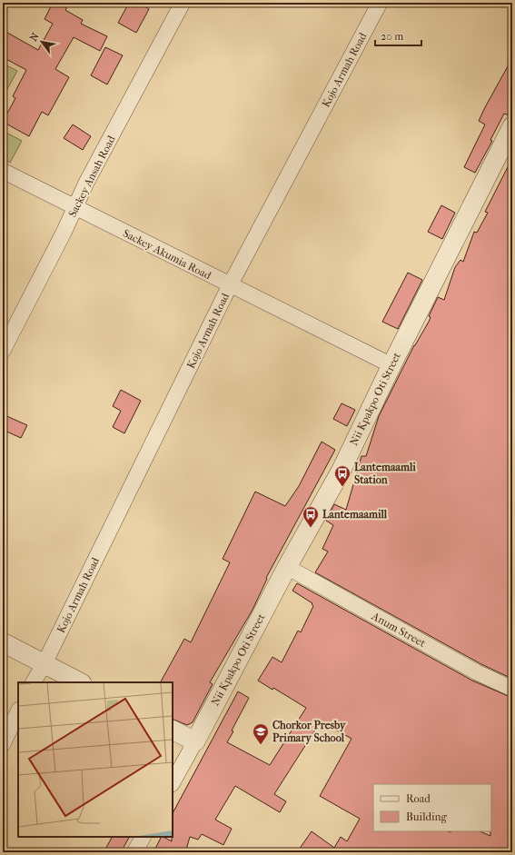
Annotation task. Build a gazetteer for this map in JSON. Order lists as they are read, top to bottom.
{
  "streets": {
    "street": [
      "Kojo Armah Road",
      "Sackey Ansah Road",
      "Sackey Akumia Road",
      "Nii Kpakpo Oti Street",
      "Anum Street"
    ]
  },
  "crossings": [
    ["Kojo Armah Road", "Sackey Akumia Road"],
    ["Sackey Ansah Road", "Sackey Akumia Road"],
    ["Sackey Akumia Road", "Nii Kpakpo Oti Street"],
    ["Nii Kpakpo Oti Street", "Anum Street"]
  ],
  "places": {
    "bus stop": ["Lantemaamli Station", "Lantemaamill"],
    "school or university": ["Chorkor Presby Primary School"]
  },
  "legend": ["Road", "Building"],
  "scale_bar": "20 m",
  "north": "top left"
}
